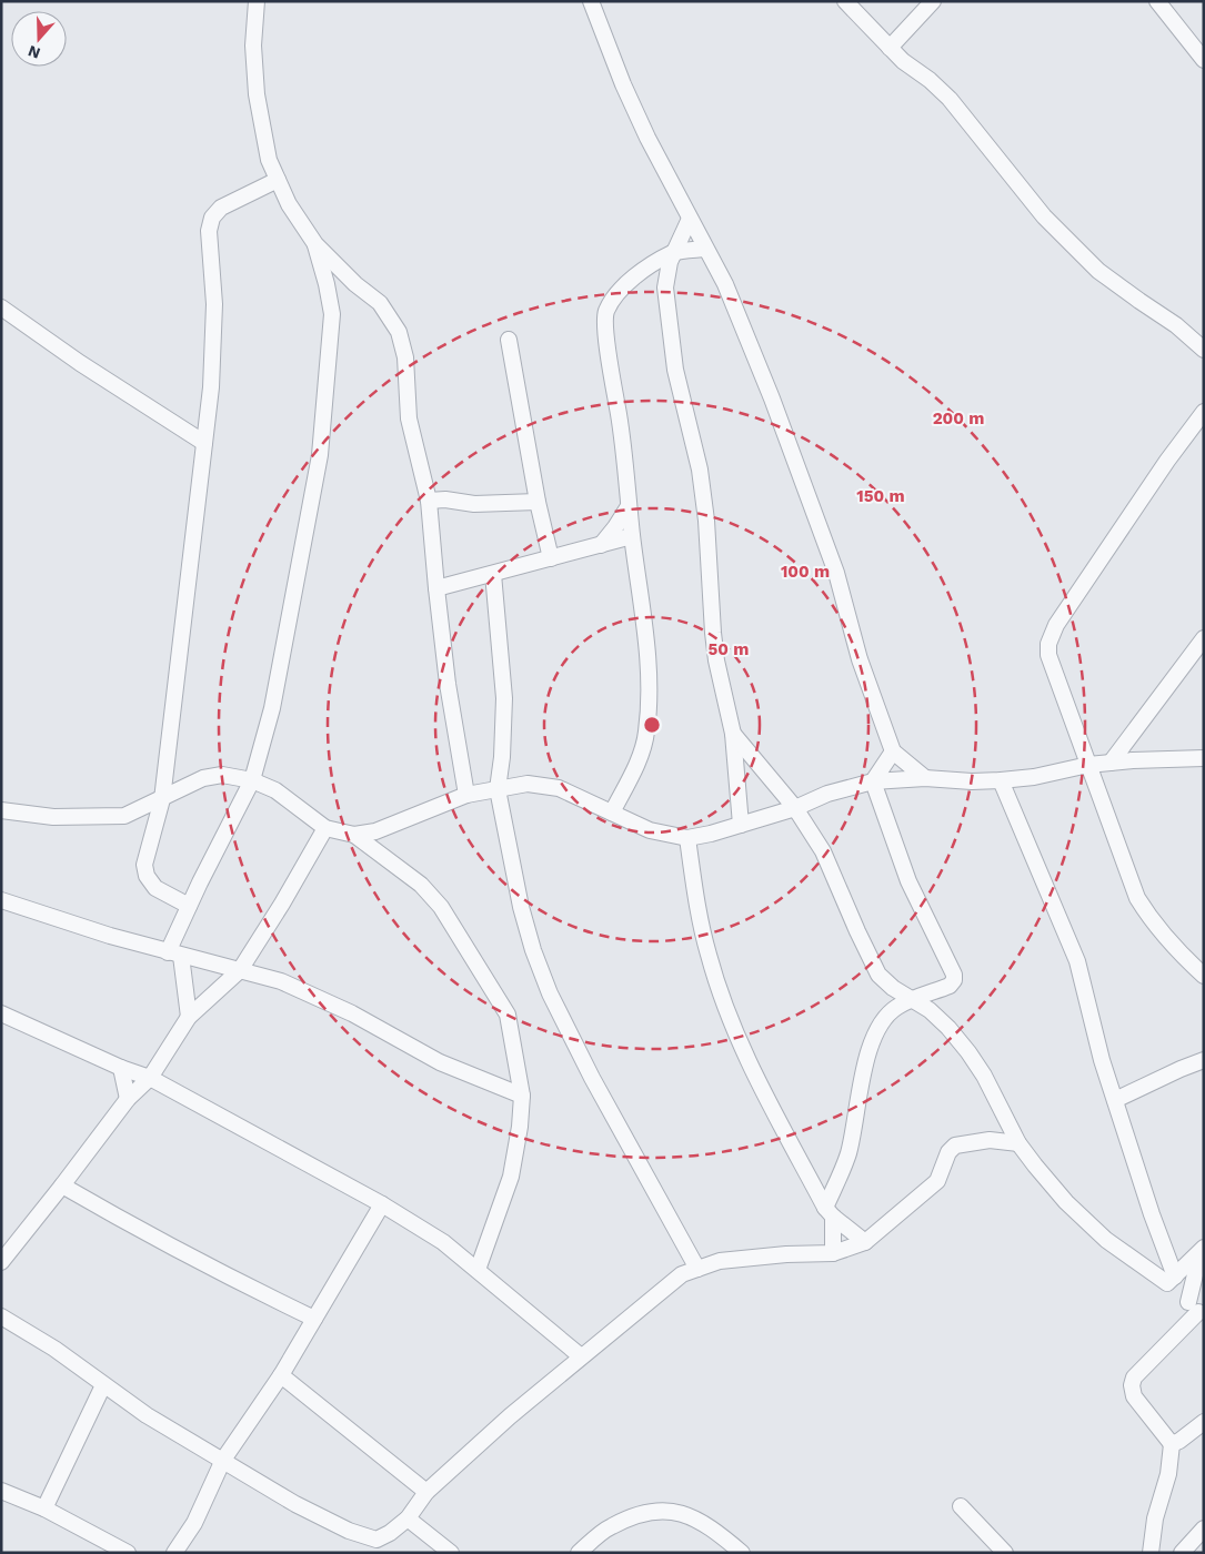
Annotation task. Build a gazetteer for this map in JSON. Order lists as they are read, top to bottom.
{
  "north": "bottom",
  "rings": [
    "200 m",
    "150 m",
    "100 m",
    "50 m"
  ]
}
